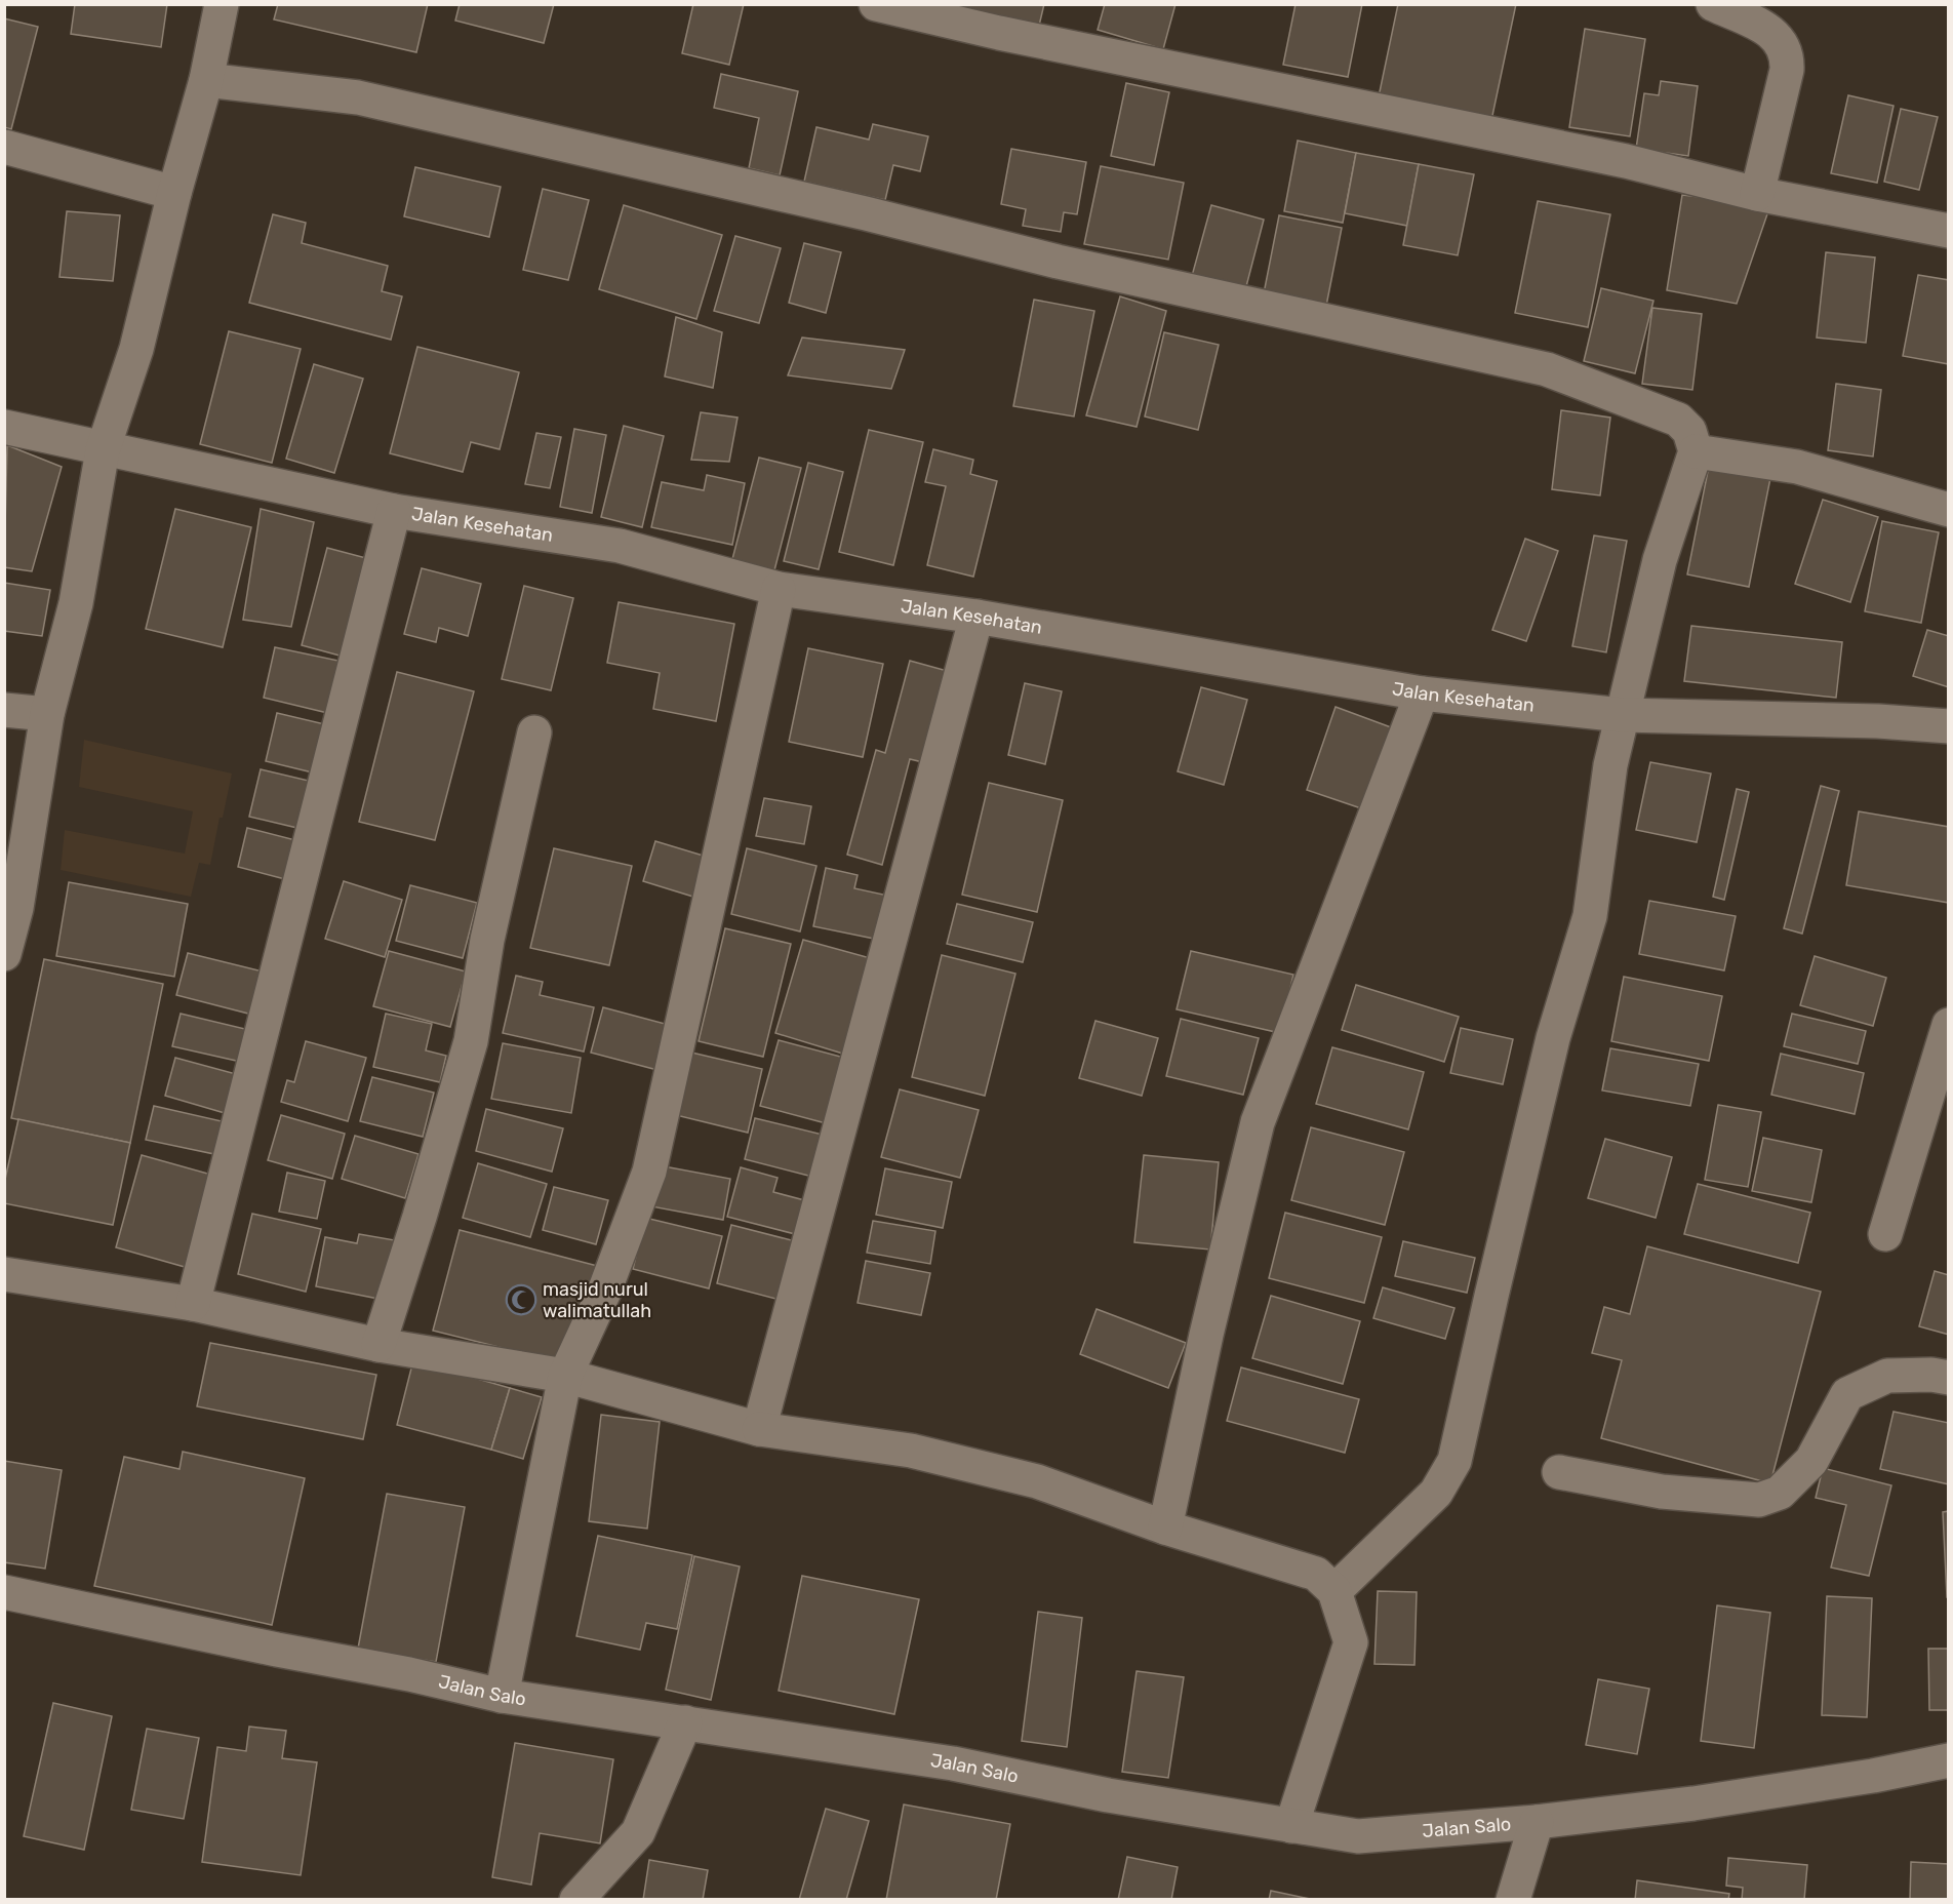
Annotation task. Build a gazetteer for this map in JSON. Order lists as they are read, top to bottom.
{
  "streets": {
    "street": ["Jalan Kesehatan", "Jalan Salo"]
  },
  "places": {
    "mosque": ["masjid nurul walimatullah"]
  }
}
